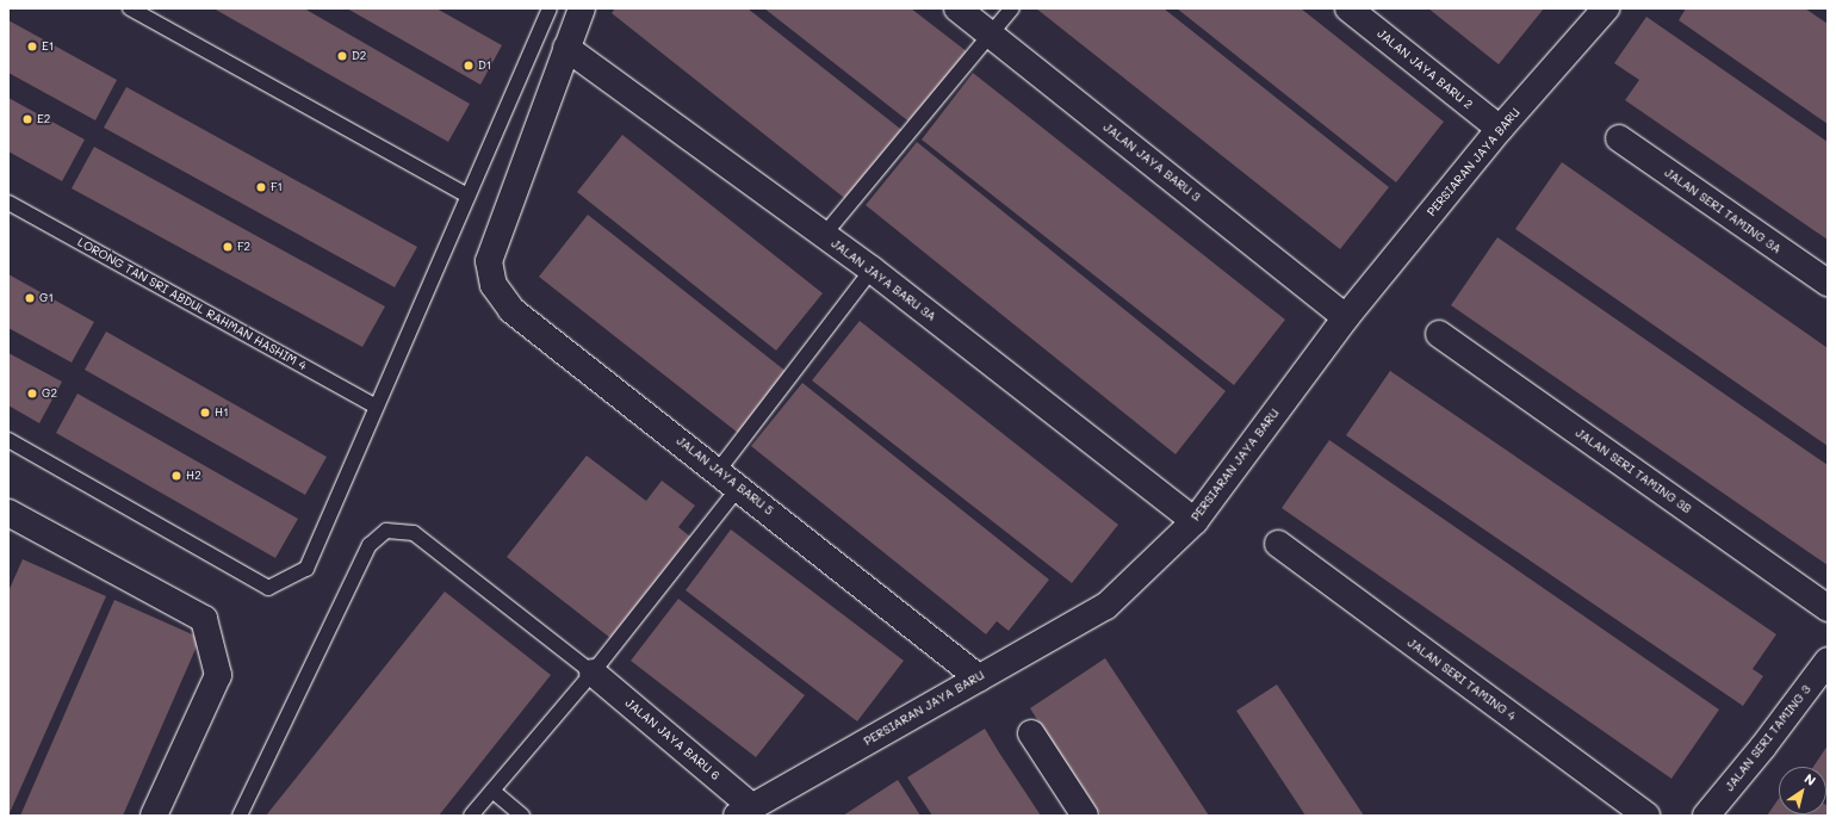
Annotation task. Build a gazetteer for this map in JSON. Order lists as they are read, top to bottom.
{
  "streets": {
    "street": [
      "JALAN JAYA BARU 2",
      "JALAN JAYA BARU 3",
      "PERSIARAN JAYA BARU",
      "JALAN SERI TAMING 3A",
      "JALAN JAYA BARU 3A",
      "JALAN SERI TAMING 3B",
      "JALAN JAYA BARU 5",
      "JALAN SERI TAMING 4",
      "JALAN SERI TAMING 3",
      "JALAN JAYA BARU 6"
    ],
    "lane": ["LORONG TAN SRI ABDUL RAHMAN HASHIM 4"]
  },
  "crossings": [
    ["JALAN JAYA BARU 2", "PERSIARAN JAYA BARU"],
    ["JALAN JAYA BARU 3", "PERSIARAN JAYA BARU"],
    ["PERSIARAN JAYA BARU", "JALAN JAYA BARU 3A"],
    ["PERSIARAN JAYA BARU", "JALAN JAYA BARU 5"],
    ["PERSIARAN JAYA BARU", "JALAN JAYA BARU 6"],
    ["JALAN JAYA BARU 3A", "JALAN JAYA BARU 5"]
  ],
  "places": [
    "E1",
    "D2",
    "D1",
    "E2",
    "F1",
    "F2",
    "G1",
    "G2",
    "H1",
    "H2"
  ],
  "north": "top right"
}
